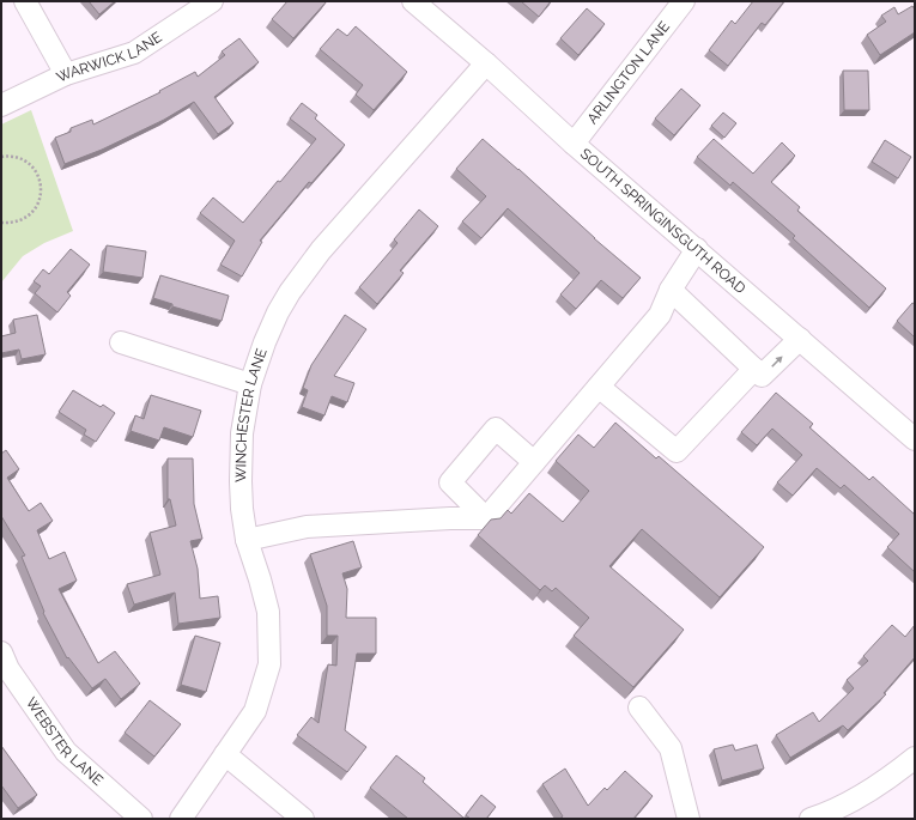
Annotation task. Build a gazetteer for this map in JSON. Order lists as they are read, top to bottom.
{
  "streets": {
    "street": [
      "WARWICK LANE",
      "ARLINGTON LANE",
      "SOUTH SPRINGINSGUTH ROAD",
      "WINCHESTER LANE",
      "WEBSTER LANE"
    ]
  },
  "crossings": [
    ["ARLINGTON LANE", "SOUTH SPRINGINSGUTH ROAD"],
    ["SOUTH SPRINGINSGUTH ROAD", "WINCHESTER LANE"]
  ]
}
